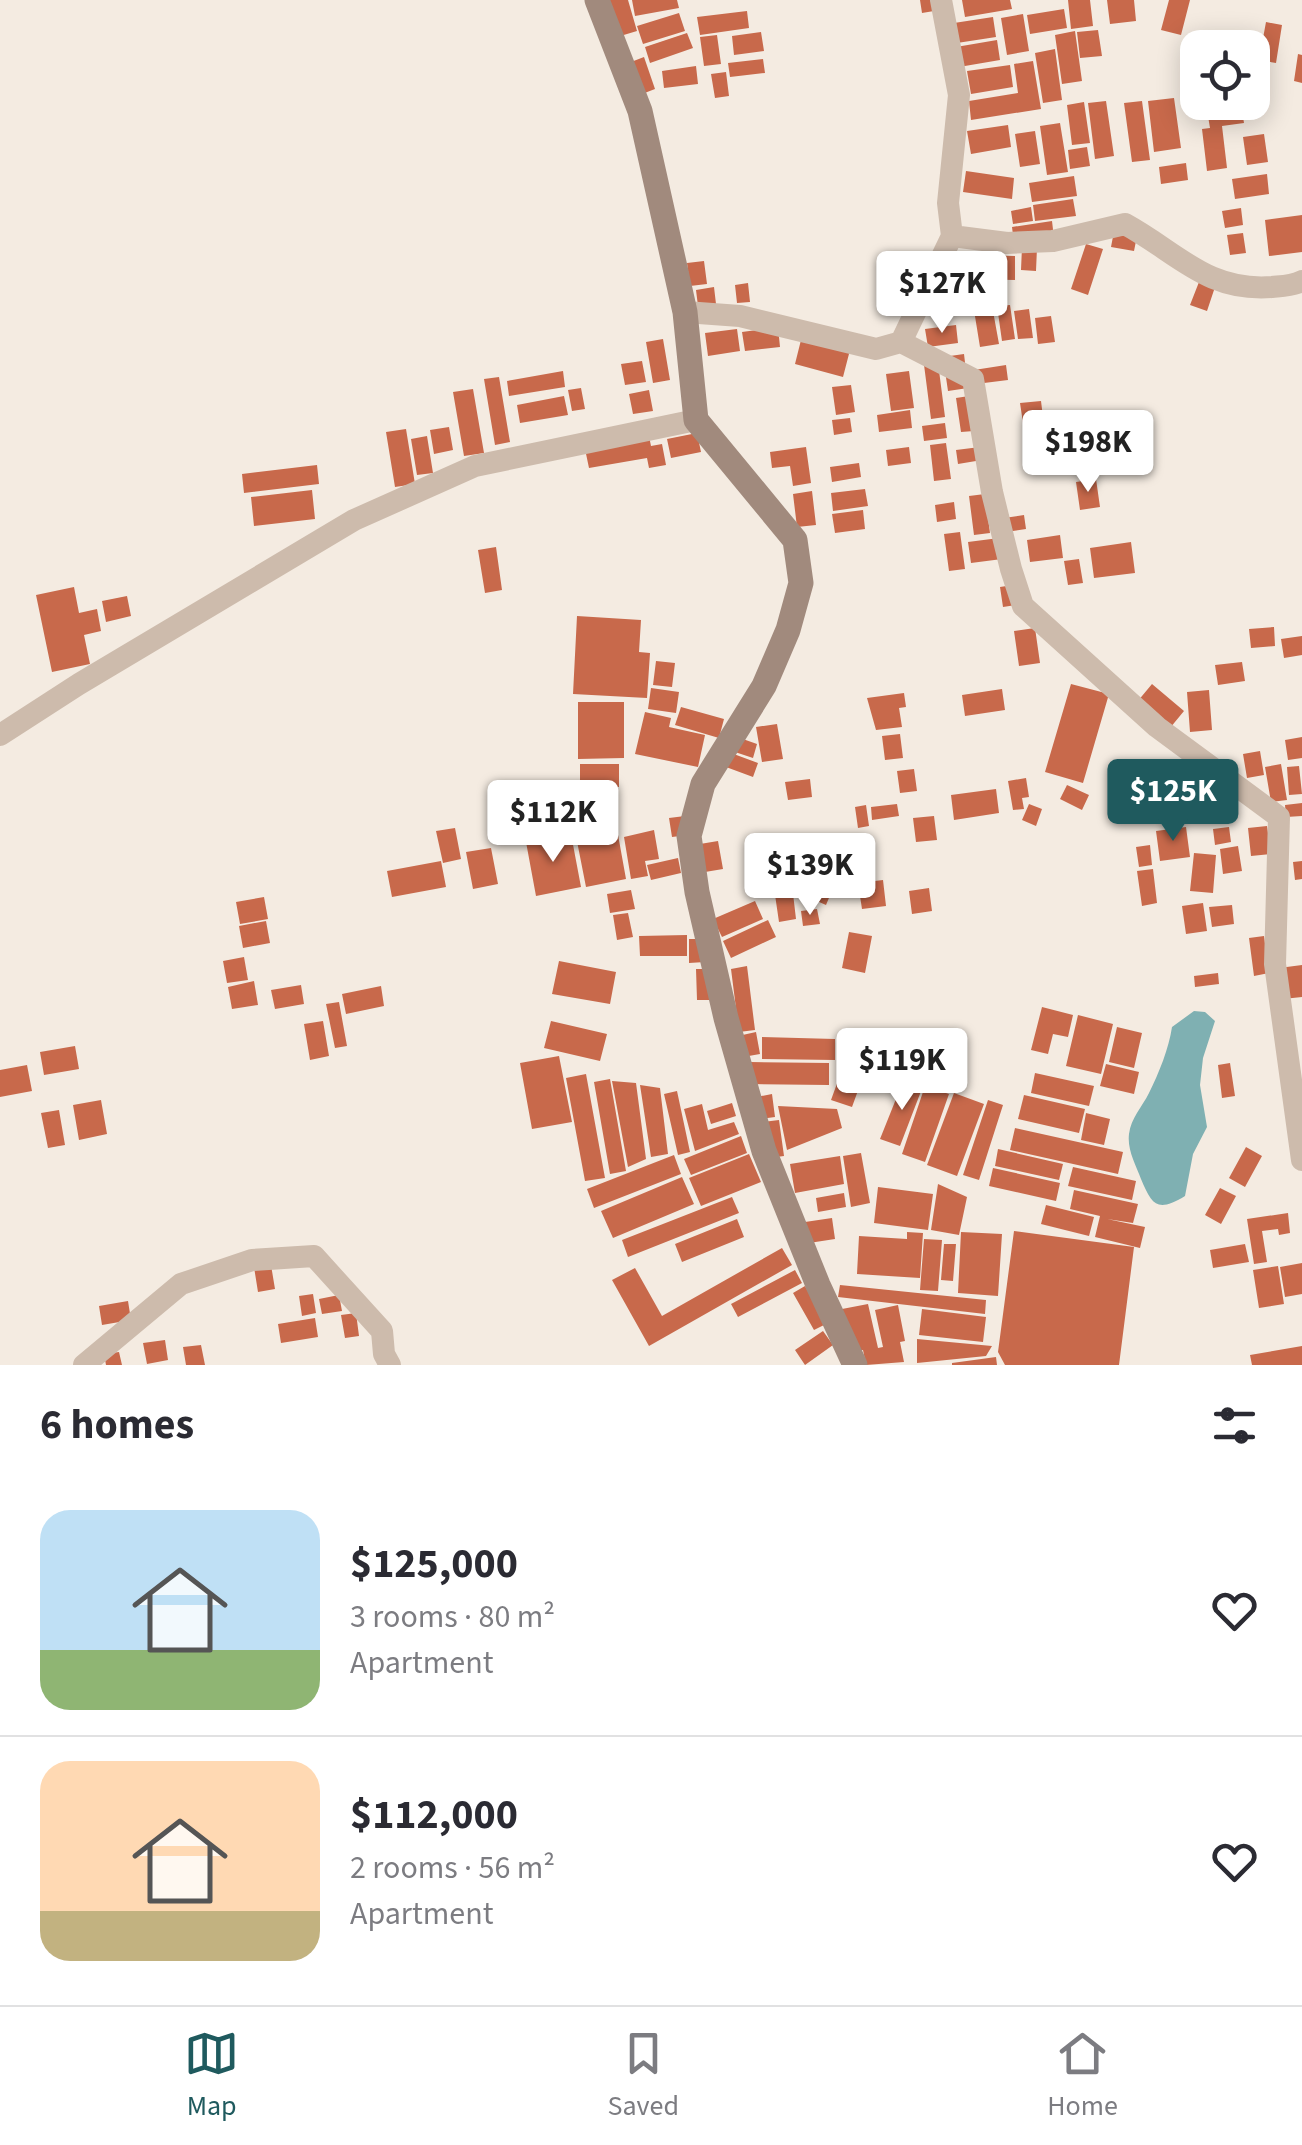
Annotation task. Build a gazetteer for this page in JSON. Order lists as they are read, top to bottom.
{
  "page": {
    "price": [
      "$127K",
      "$198K",
      "$125K",
      "$112K",
      "$139K",
      "$119K"
    ],
    "heading": "6 homes",
    "list": [
      {
        "name": "$125,000",
        "note": "3 rooms · 80 m² · Apartment"
      },
      {
        "name": "$112,000",
        "note": "2 rooms · 56 m² · Apartment"
      }
    ],
    "tabs": ["Map", "Saved", "Home"]
  }
}
